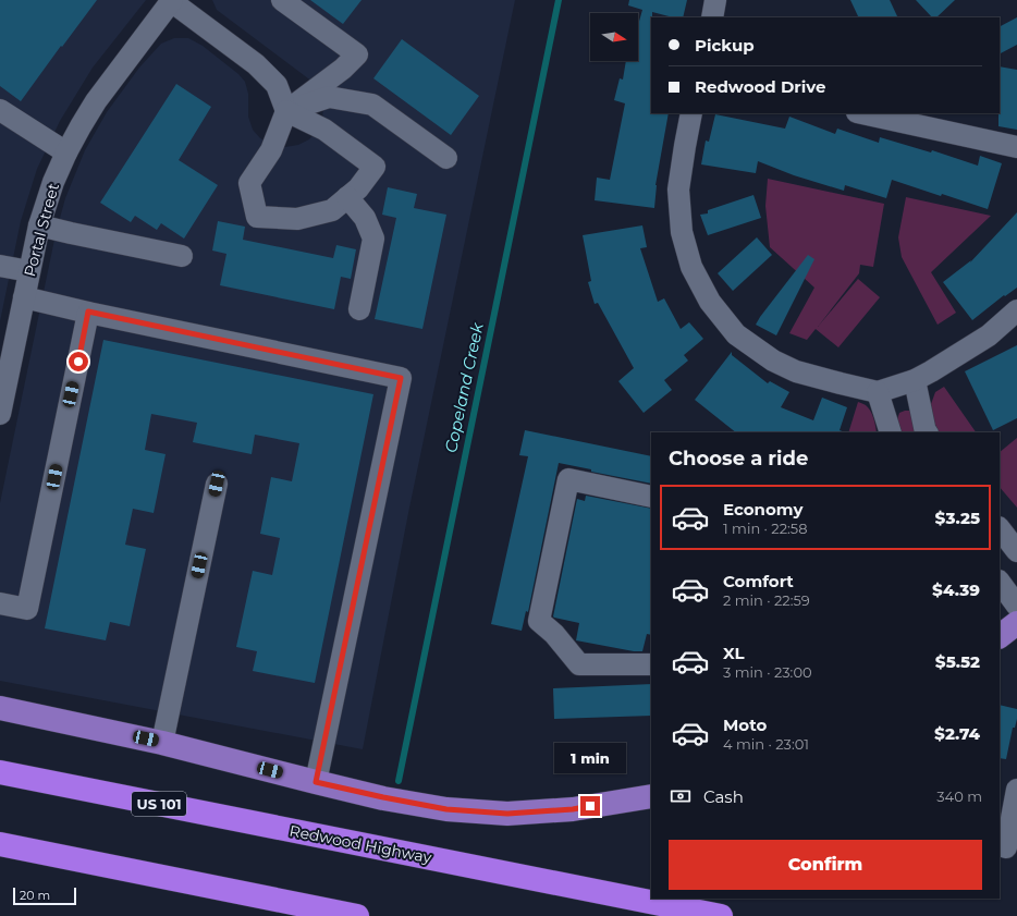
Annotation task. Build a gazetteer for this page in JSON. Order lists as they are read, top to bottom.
{
  "streets": {
    "highway": ["US 101", "Redwood Highway"],
    "street": ["Portal Street"]
  },
  "water": ["Copeland Creek"],
  "scale_bar": "20 m",
  "north": "right",
  "page": {
    "banner": ["Pickup", "Redwood Drive"],
    "heading": "Choose a ride",
    "list": [
      {
        "name": "Economy",
        "note": "1 min · 22:58",
        "value": "$3.25"
      },
      {
        "name": "Comfort",
        "note": "2 min · 22:59",
        "value": "$4.39"
      },
      {
        "name": "XL",
        "note": "3 min · 23:00",
        "value": "$5.52"
      },
      {
        "name": "Moto",
        "note": "4 min · 23:01",
        "value": "$2.74"
      }
    ],
    "bubble": "1 min",
    "pay": ["Cash", "340 m"],
    "buttons": "Confirm",
    "scale": "20 m"
  }
}
